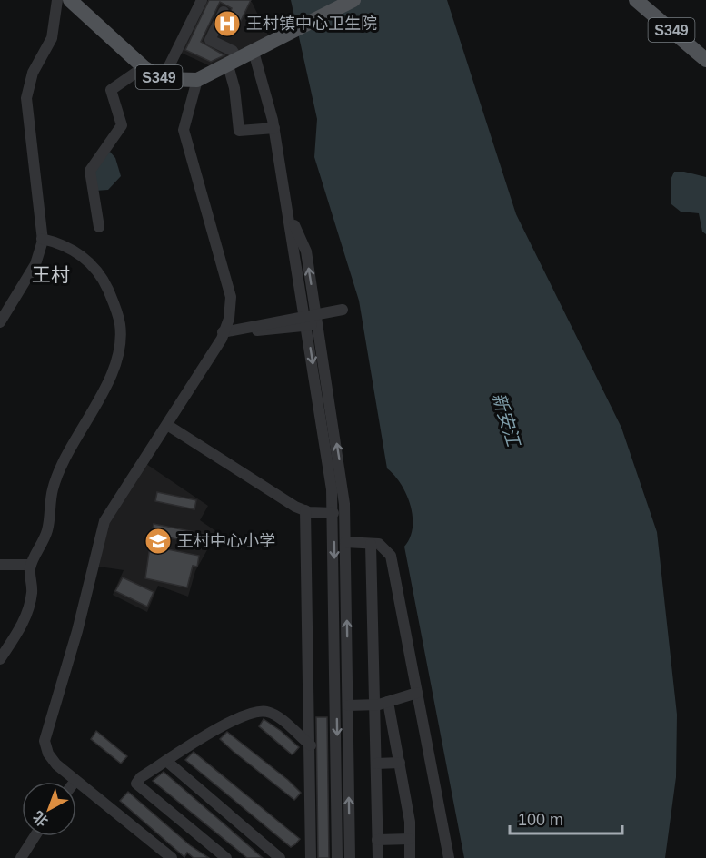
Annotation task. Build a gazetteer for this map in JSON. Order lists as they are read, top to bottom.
{
  "streets": {
    "main road": ["S349"]
  },
  "districts": ["王村"],
  "water": ["新安江"],
  "places": {
    "hospital": ["王村镇中心卫生院"],
    "school or university": ["王村中心小学"]
  },
  "scale_bar": "100 m",
  "north": "bottom left"
}
